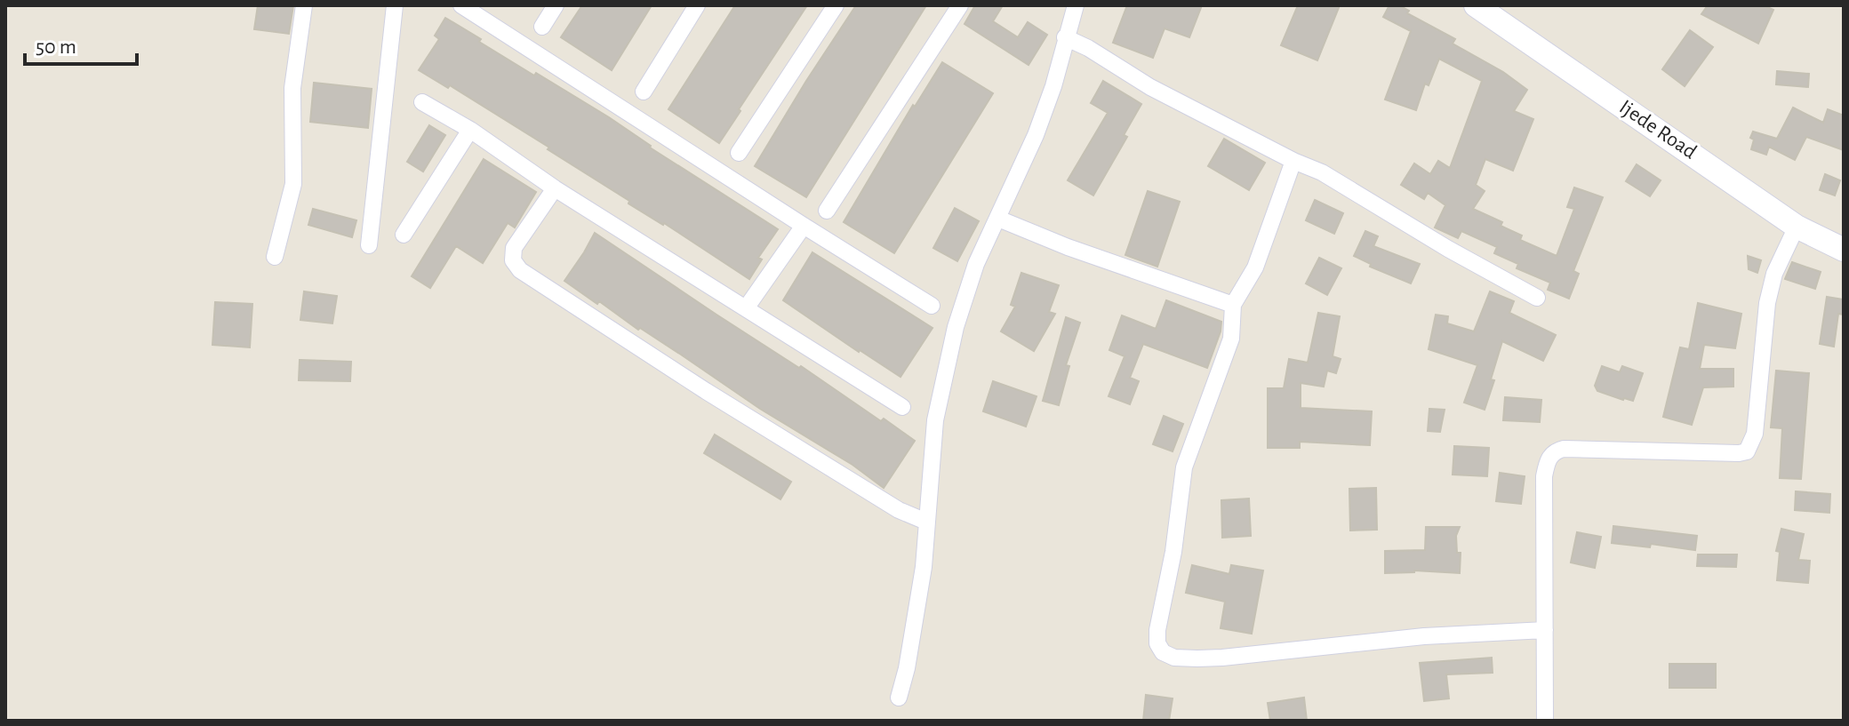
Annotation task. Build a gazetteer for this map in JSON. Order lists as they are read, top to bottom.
{
  "streets": {
    "main road": ["Ijede Road"]
  },
  "scale_bar": "50 m"
}
